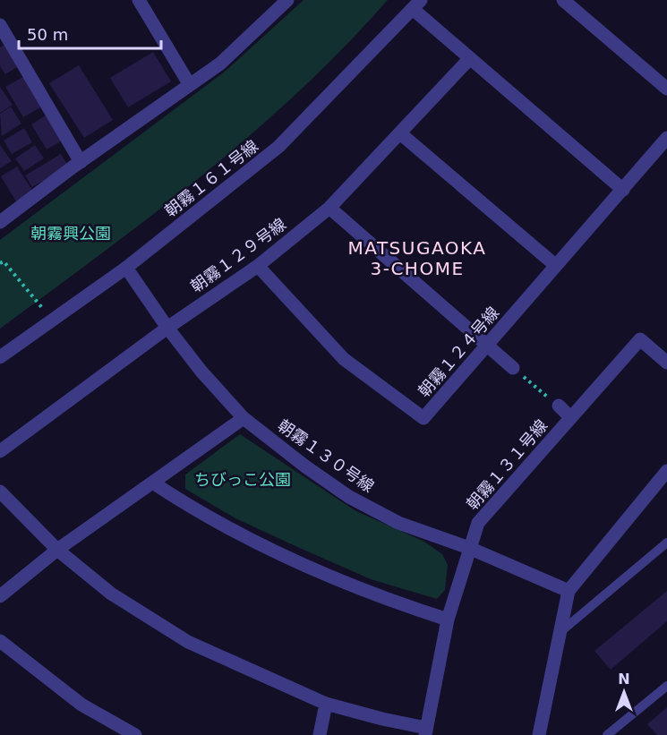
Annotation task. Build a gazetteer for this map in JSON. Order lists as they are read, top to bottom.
{
  "streets": {
    "street": [
      "朝霧１６１号線",
      "朝霧１２９号線",
      "朝霧１２４号線",
      "朝霧１３０号線",
      "朝霧１３１号線"
    ]
  },
  "crossings": [
    ["朝霧１６１号線", "朝霧１３０号線"],
    ["朝霧１２９号線", "朝霧１２４号線"],
    ["朝霧１２９号線", "朝霧１３０号線"],
    ["朝霧１３０号線", "朝霧１３１号線"]
  ],
  "districts": ["MATSUGAOKA 3-CHOME"],
  "parks": ["朝霧興公園", "ちびっこ公園"],
  "scale_bar": "50 m",
  "north": "top"
}
